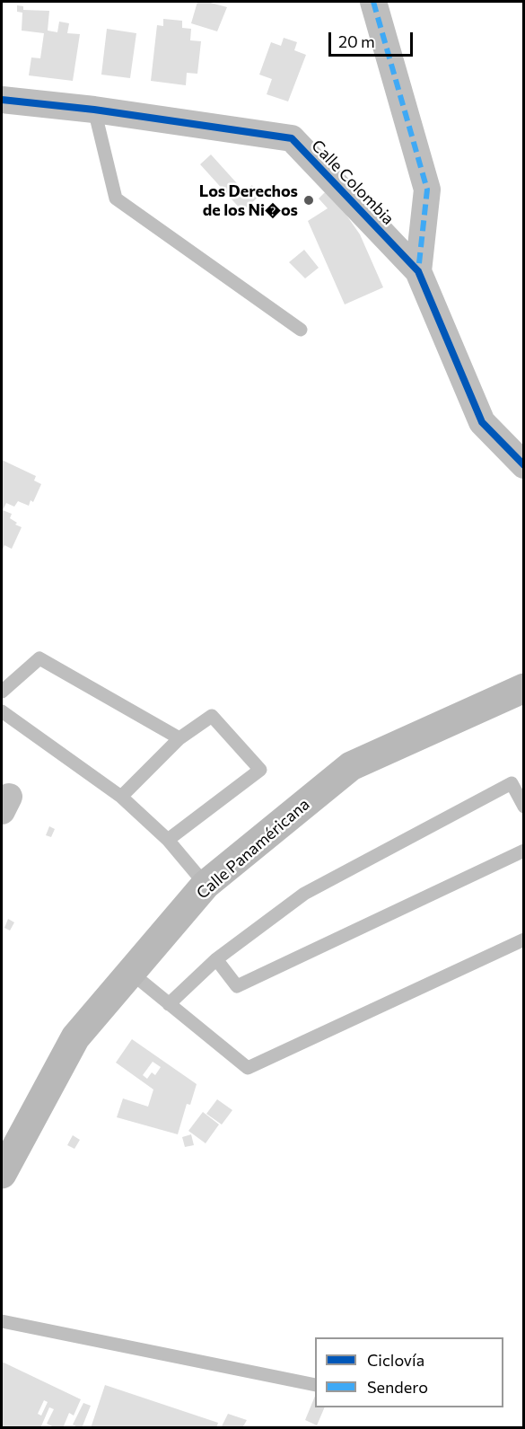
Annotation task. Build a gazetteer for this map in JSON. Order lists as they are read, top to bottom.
{
  "streets": {
    "main road": ["Calle Panaméricana"],
    "street": ["Calle Colombia"]
  },
  "places": ["Los Derechos de los Ni�os"],
  "legend": ["Ciclovía", "Sendero"],
  "scale_bar": "20 m"
}
